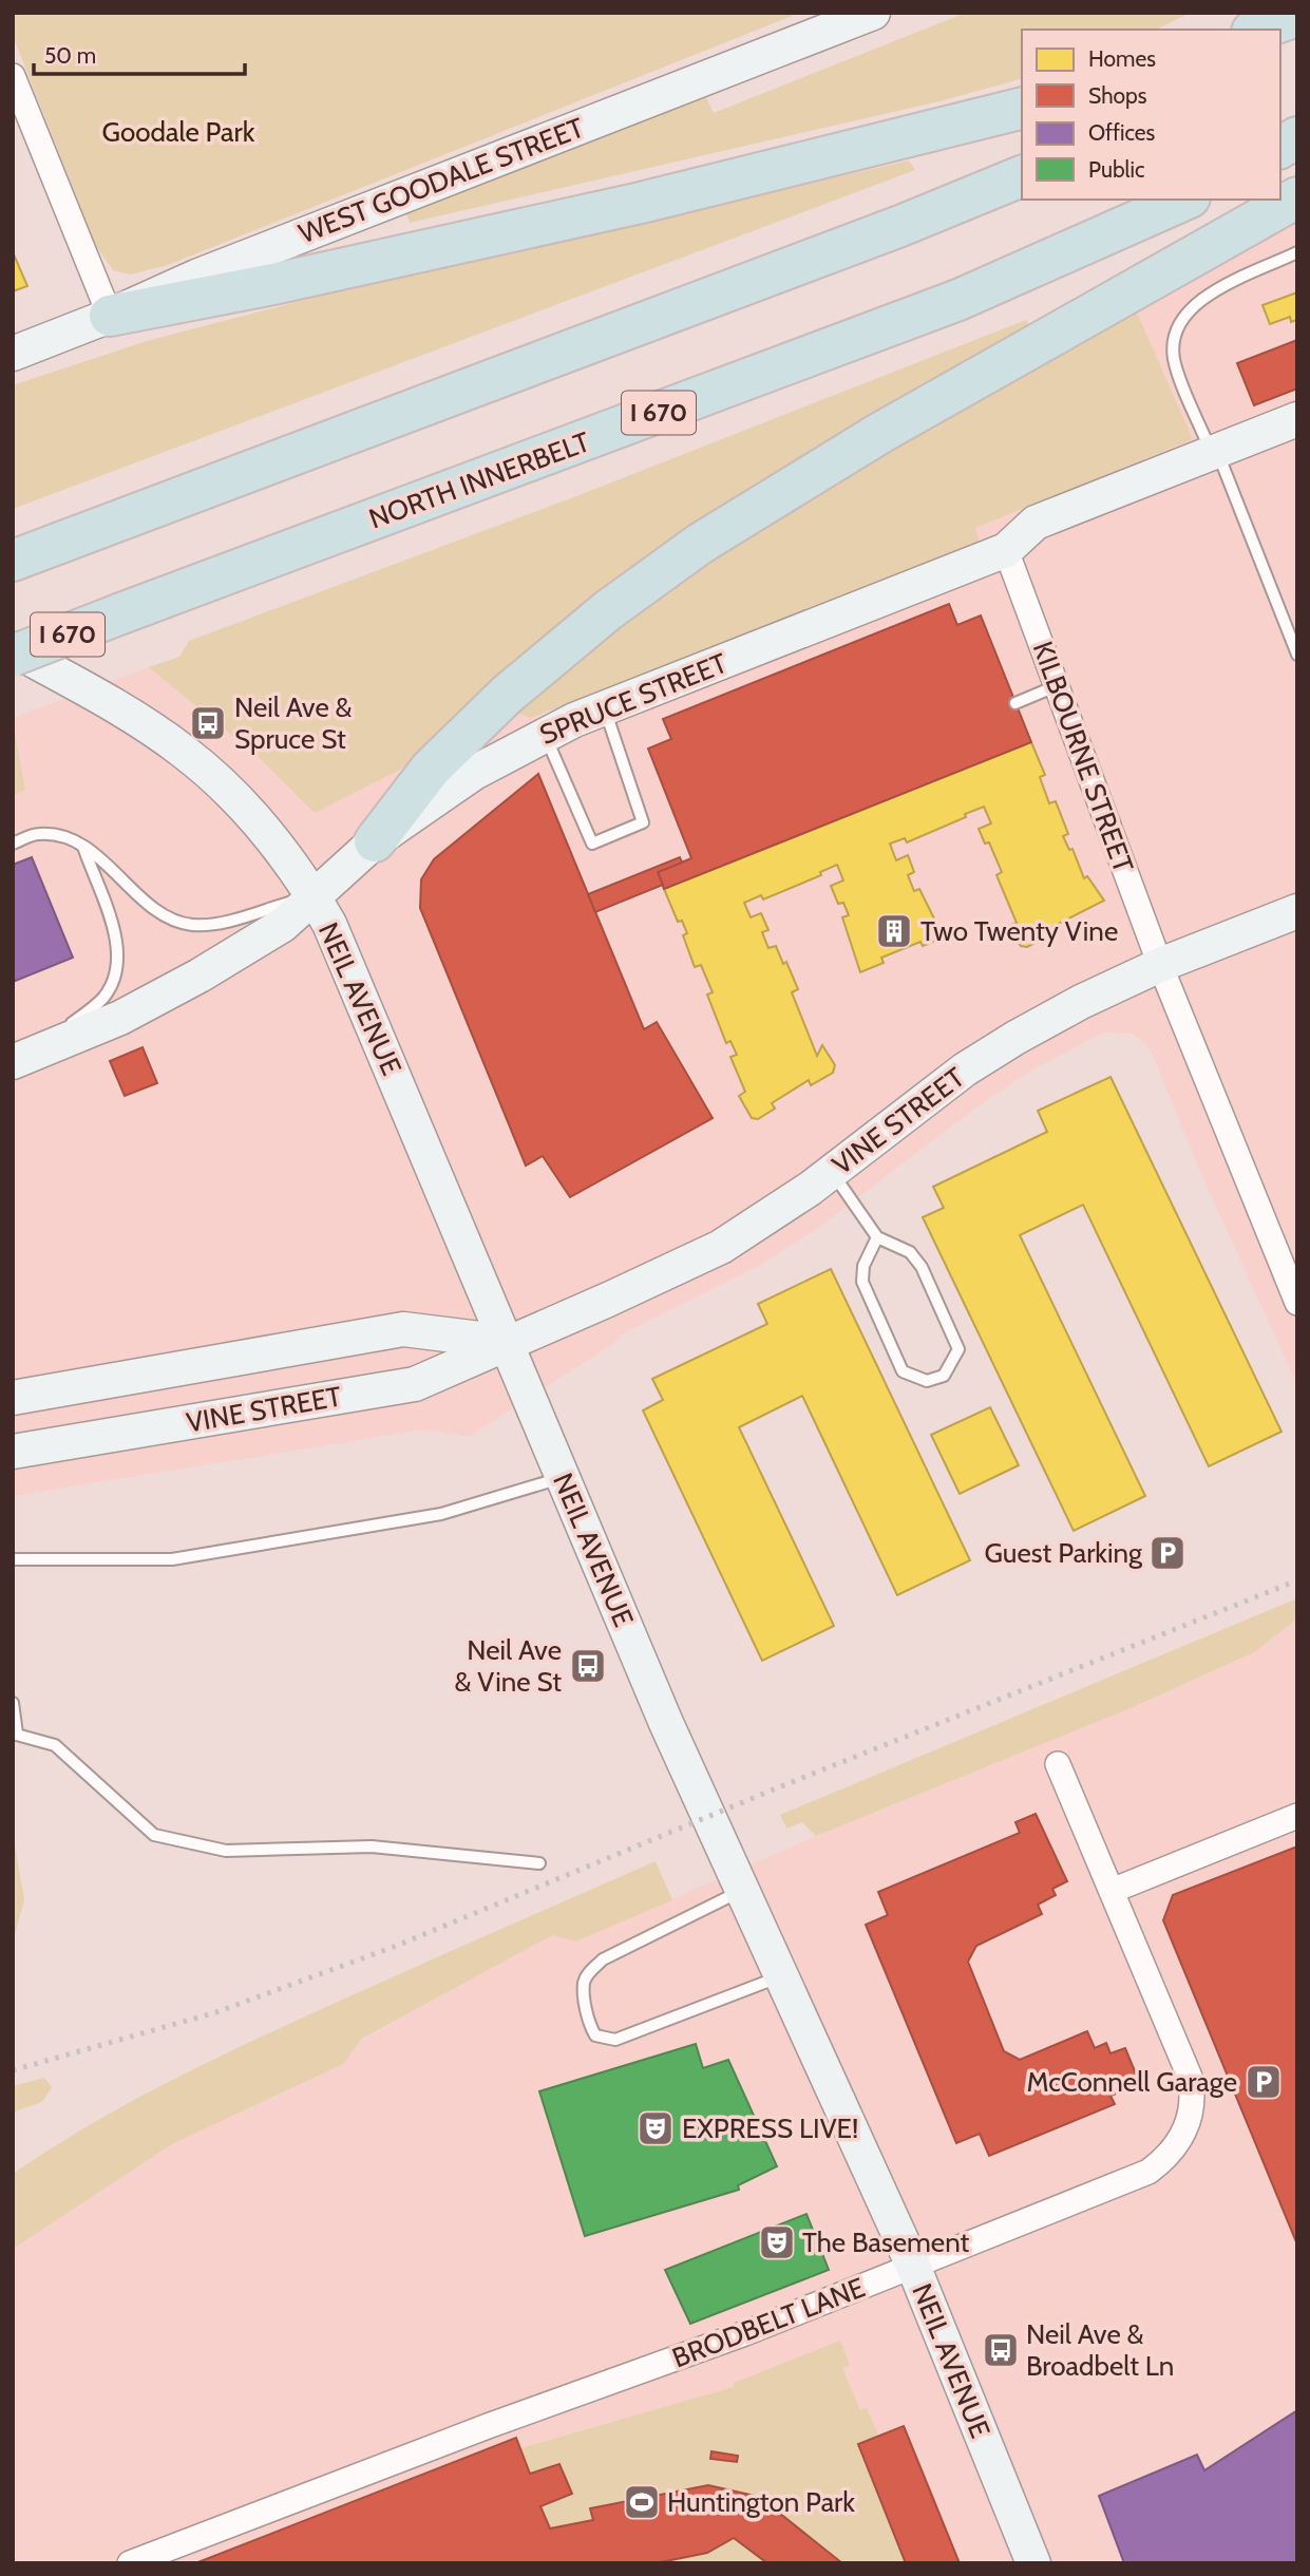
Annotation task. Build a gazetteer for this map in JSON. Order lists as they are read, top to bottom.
{
  "streets": {
    "highway": ["I 670", "NORTH INNERBELT"],
    "street": [
      "WEST GOODALE STREET",
      "SPRUCE STREET",
      "KILBOURNE STREET",
      "NEIL AVENUE",
      "VINE STREET",
      "BRODBELT LANE"
    ]
  },
  "crossings": [
    ["SPRUCE STREET", "KILBOURNE STREET"],
    ["SPRUCE STREET", "NEIL AVENUE"],
    ["KILBOURNE STREET", "VINE STREET"],
    ["NEIL AVENUE", "VINE STREET"],
    ["NEIL AVENUE", "BRODBELT LANE"]
  ],
  "parks": ["Goodale Park"],
  "places": {
    "bus stop": ["Neil Ave & Spruce St", "Neil Ave & Vine St", "Neil Ave & Broadbelt Ln"],
    "building": ["Two Twenty Vine"],
    "parking": ["Guest Parking", "McConnell Garage"],
    "theatre": ["EXPRESS LIVE!", "The Basement"],
    "sports": ["Huntington Park"]
  },
  "legend": [
    "Homes",
    "Shops",
    "Offices",
    "Public"
  ],
  "scale_bar": "50 m"
}
